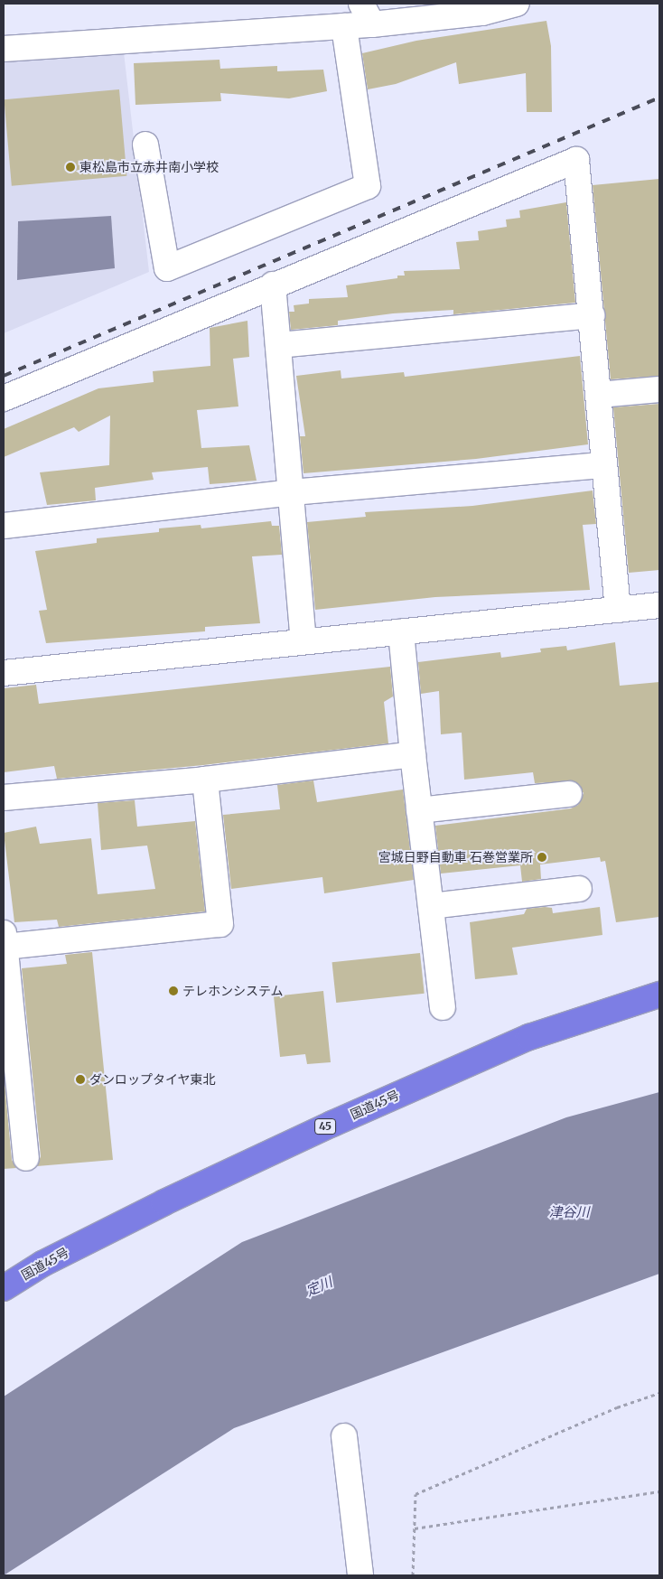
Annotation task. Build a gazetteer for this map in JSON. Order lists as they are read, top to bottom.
{
  "streets": {
    "highway": ["国道45号", "45"]
  },
  "water": ["津谷川", "定川"],
  "places": [
    "東松島市立赤井南小学校",
    "宮城日野自動車 石巻営業所",
    "テレホンシステム",
    "ダンロップタイヤ東北"
  ]
}
